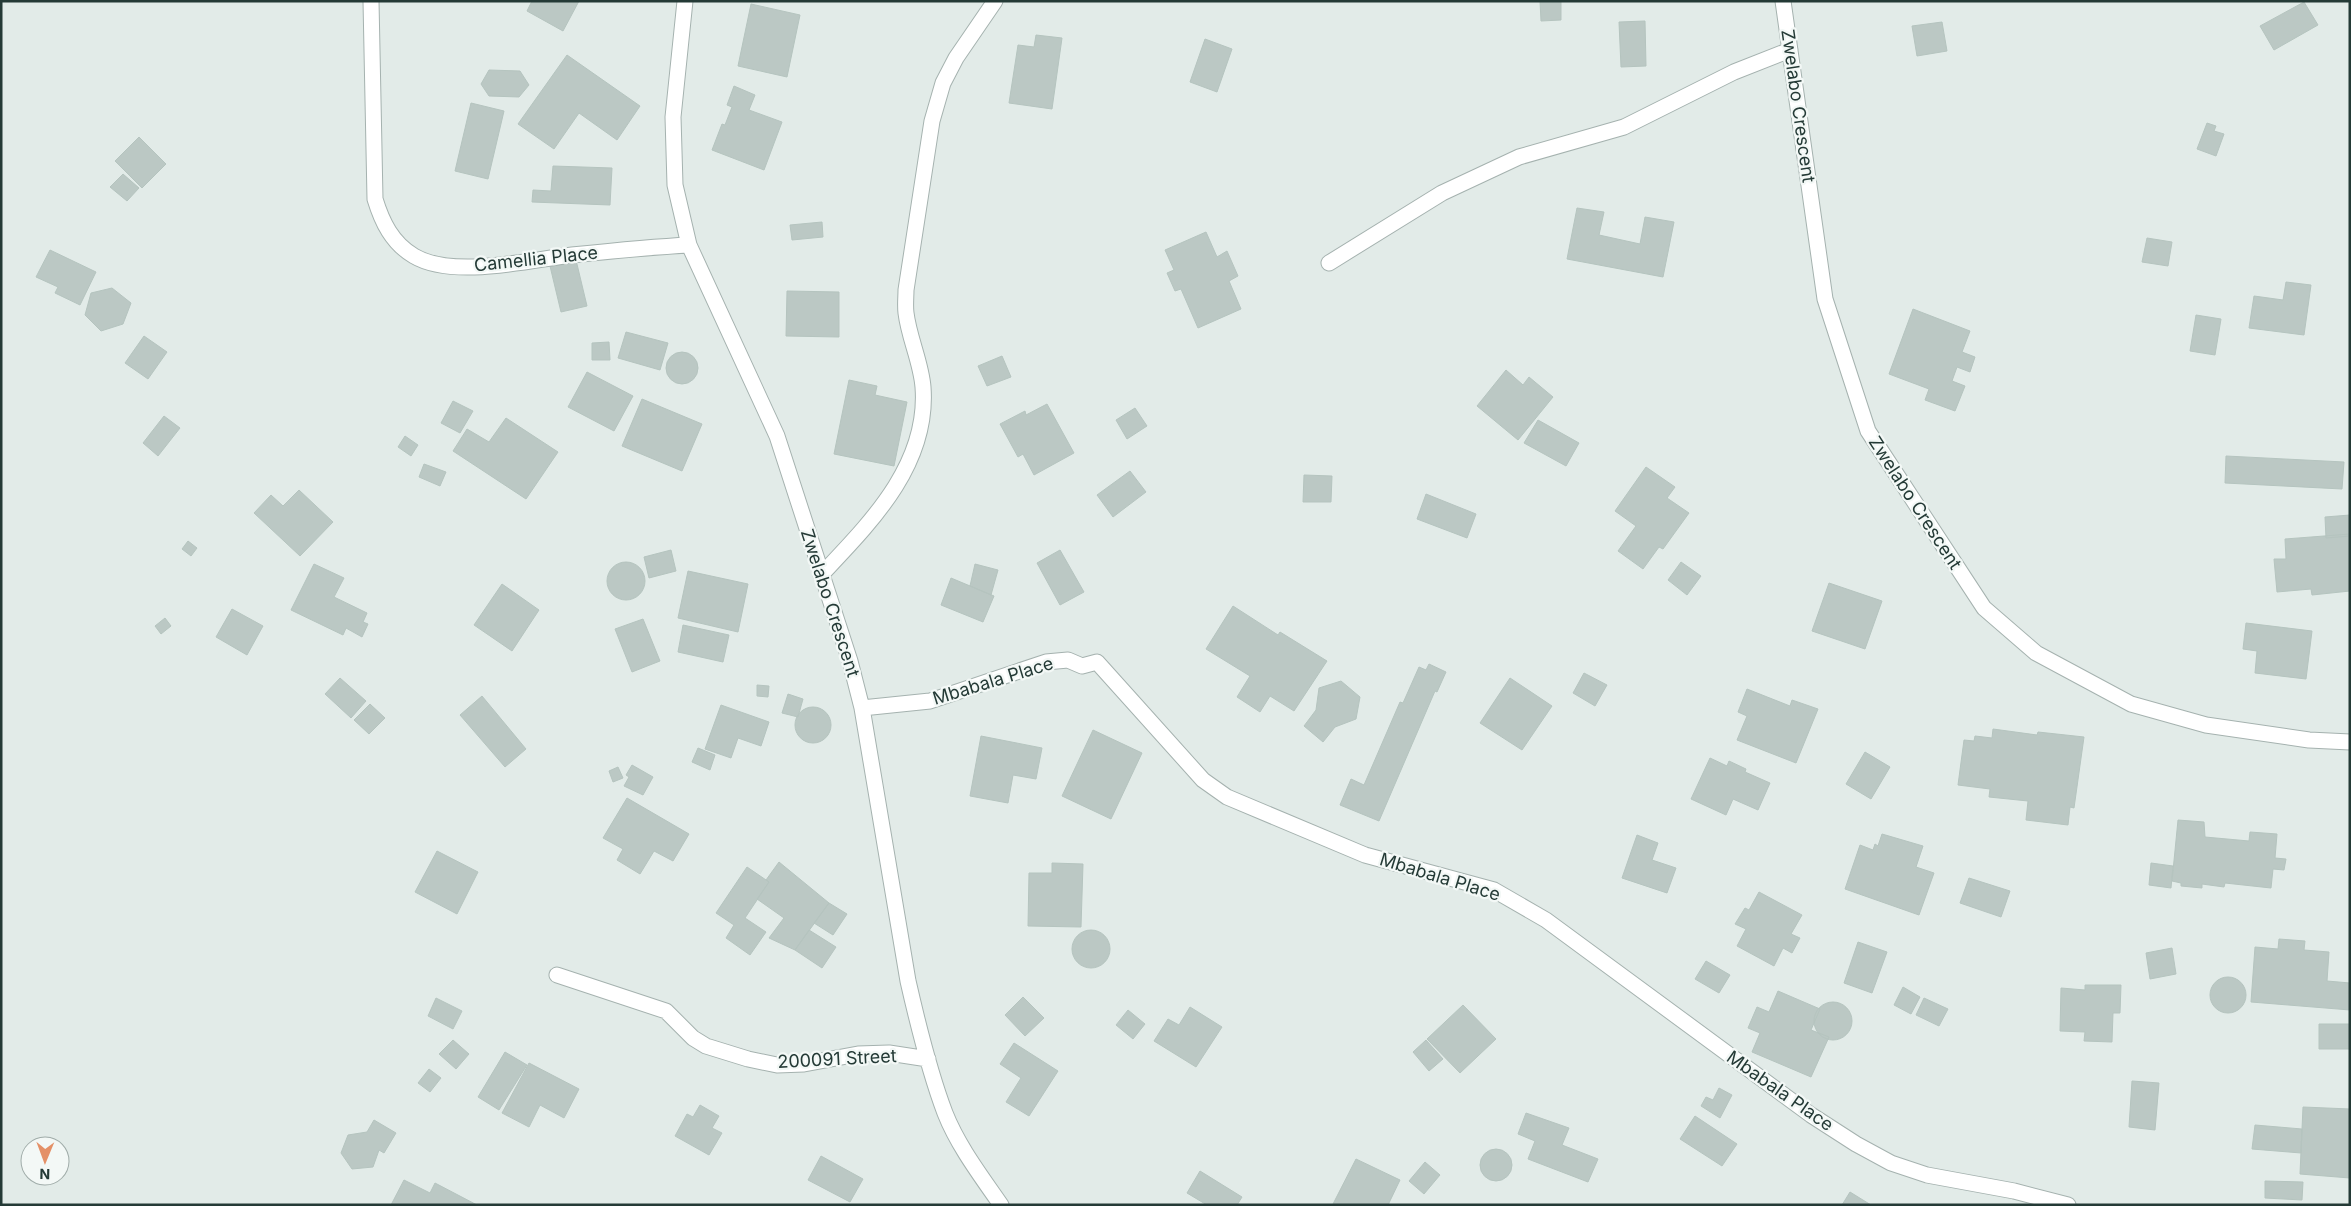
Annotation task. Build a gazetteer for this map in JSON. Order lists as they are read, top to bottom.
{
  "streets": {
    "street": [
      "Zwelabo Crescent",
      "Camellia Place",
      "Mbabala Place",
      "200091 Street"
    ]
  },
  "crossings": [
    ["Zwelabo Crescent", "Camellia Place"],
    ["Zwelabo Crescent", "Mbabala Place"],
    ["Zwelabo Crescent", "200091 Street"]
  ],
  "north": "bottom"
}
